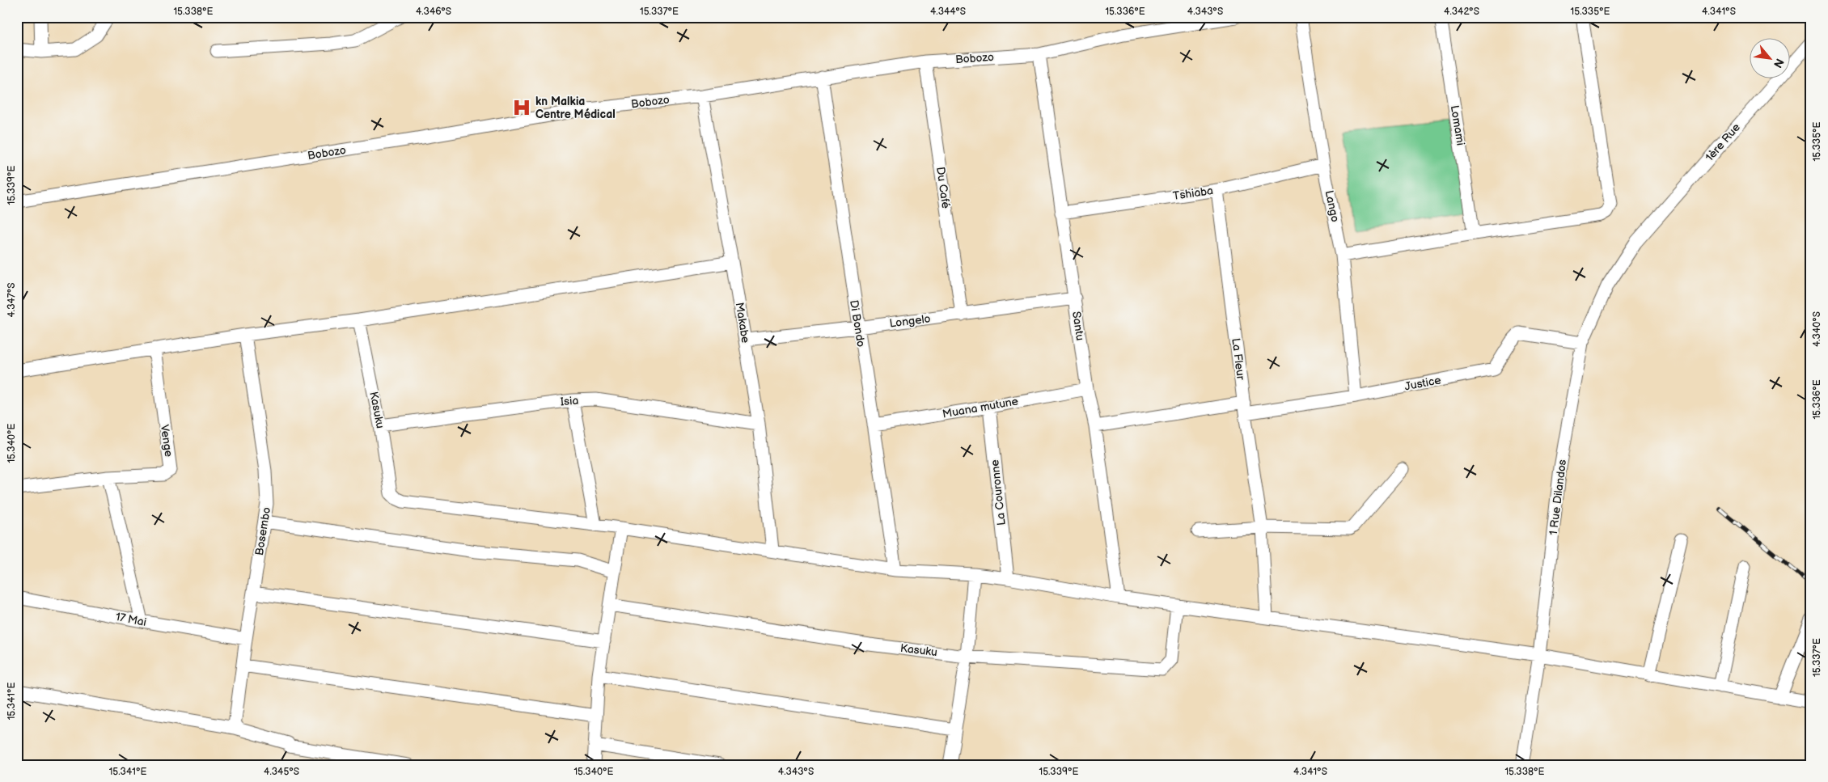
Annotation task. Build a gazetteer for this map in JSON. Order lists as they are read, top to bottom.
{
  "streets": {
    "street": [
      "Bobozo",
      "Lomami",
      "1ère Rue",
      "Du Café",
      "Tshiaba",
      "Lango",
      "Longelo",
      "Makabe",
      "Di Bondo",
      "Santu",
      "La Fleur",
      "Justice",
      "Isia",
      "Muana mutune",
      "Kasuku",
      "Venge",
      "La Couronne",
      "1 Rue Dilandos",
      "Bosembo",
      "17 Mai"
    ]
  },
  "crossings": [
    ["Bobozo", "Du Café"],
    ["Bobozo", "Makabe"],
    ["Bobozo", "Di Bondo"],
    ["Bobozo", "Santu"],
    ["1ère Rue", "1 Rue Dilandos"],
    ["Du Café", "Longelo"],
    ["Tshiaba", "Lango"],
    ["Tshiaba", "Santu"],
    ["Tshiaba", "La Fleur"],
    ["Lango", "Justice"],
    ["Longelo", "Makabe"],
    ["Longelo", "Di Bondo"],
    ["Longelo", "Santu"],
    ["Makabe", "Isia"],
    ["Di Bondo", "Muana mutune"],
    ["Santu", "Justice"],
    ["Santu", "Muana mutune"],
    ["La Fleur", "Justice"],
    ["Justice", "1 Rue Dilandos"],
    ["Isia", "Kasuku"],
    ["Muana mutune", "La Couronne"],
    ["Bosembo", "17 Mai"]
  ],
  "places": {
    "hospital": ["kn Malkia Centre Médical"]
  },
  "north": "bottom right",
  "coordinates": [
    "15.338°E",
    "4.346°S",
    "15.337°E",
    "4.344°S",
    "15.336°E",
    "4.343°S",
    "4.342°S",
    "15.335°E",
    "4.341°S",
    "15.339°E",
    "4.347°S",
    "4.340°S",
    "15.340°E",
    "15.341°E",
    "4.345°S"
  ]
}
